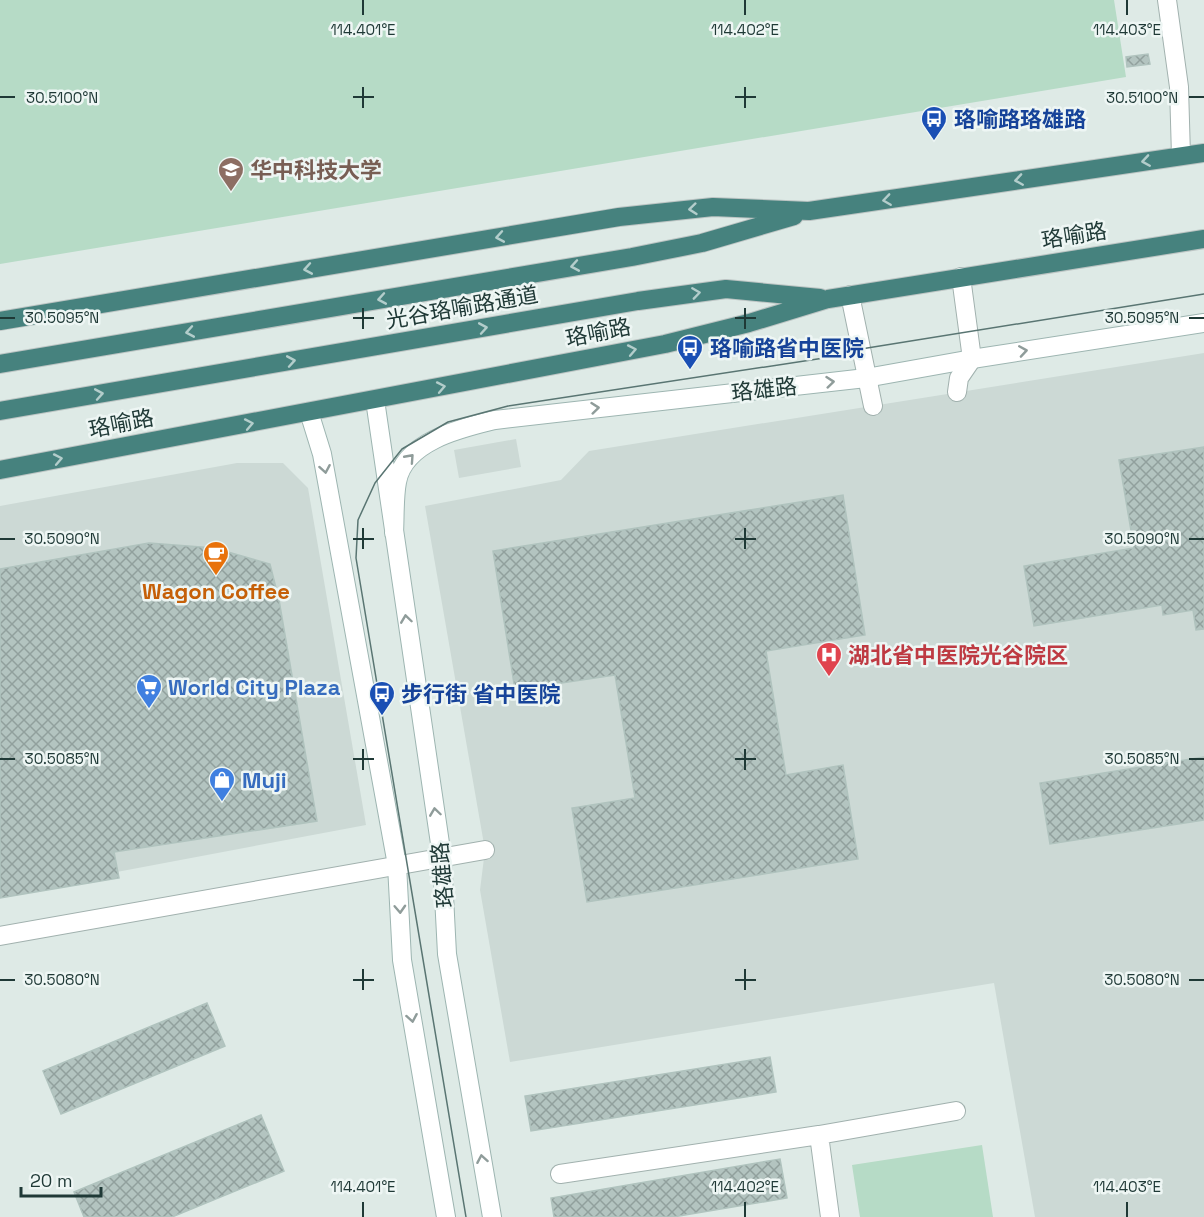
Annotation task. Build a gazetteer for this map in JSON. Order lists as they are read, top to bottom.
{
  "streets": {
    "highway": ["珞喻路", "光谷珞喻路通道"],
    "main road": ["珞雄路"]
  },
  "crossings": [
    ["珞喻路", "光谷珞喻路通道"],
    ["珞喻路", "珞雄路"]
  ],
  "places": {
    "bus stop": ["珞喻路珞雄路", "珞喻路省中医院", "步行街 省中医院"],
    "school or university": ["华中科技大学"],
    "cafe": ["Wagon Coffee"],
    "hospital": ["湖北省中医院光谷院区"],
    "supermarket": ["World City Plaza"],
    "shop": ["Muji"]
  },
  "scale_bar": "20 m",
  "coordinates": [
    "114.401°E",
    "114.402°E",
    "114.403°E",
    "30.5100°N",
    "30.5095°N",
    "30.5090°N",
    "30.5085°N",
    "30.5080°N"
  ]
}
